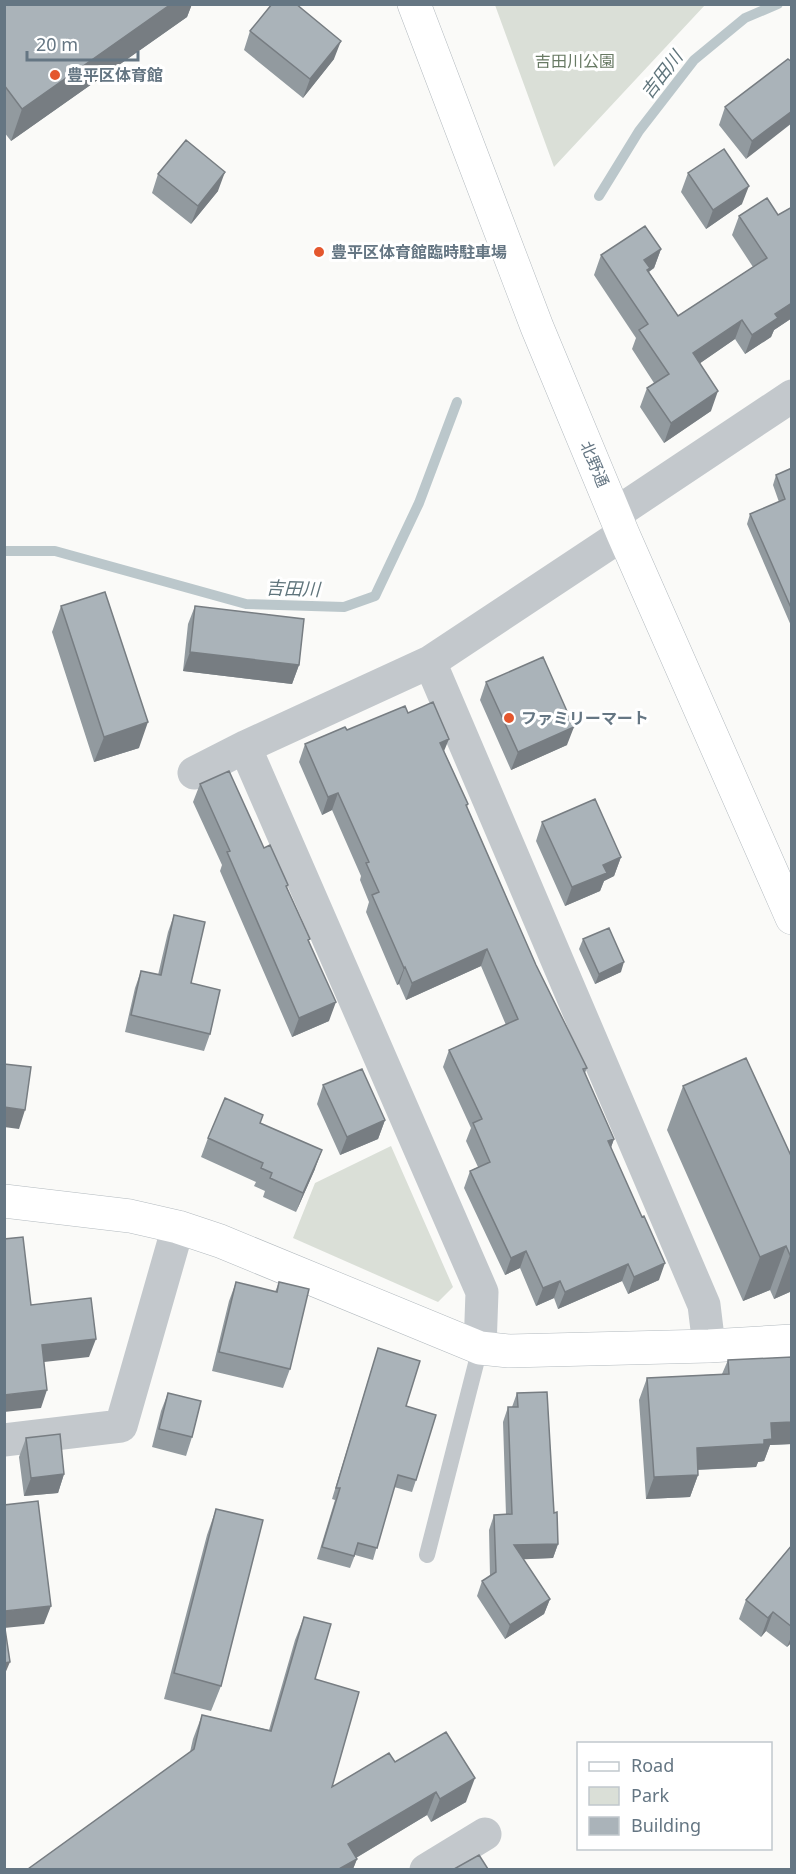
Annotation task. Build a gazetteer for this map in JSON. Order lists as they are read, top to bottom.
{
  "streets": {
    "street": ["北野通"]
  },
  "water": ["吉田川"],
  "parks": ["吉田川公園"],
  "places": ["豊平区体育館", "豊平区体育館臨時駐車場", "ファミリーマート"],
  "legend": ["Road", "Park", "Building"],
  "scale_bar": "20 m"
}
